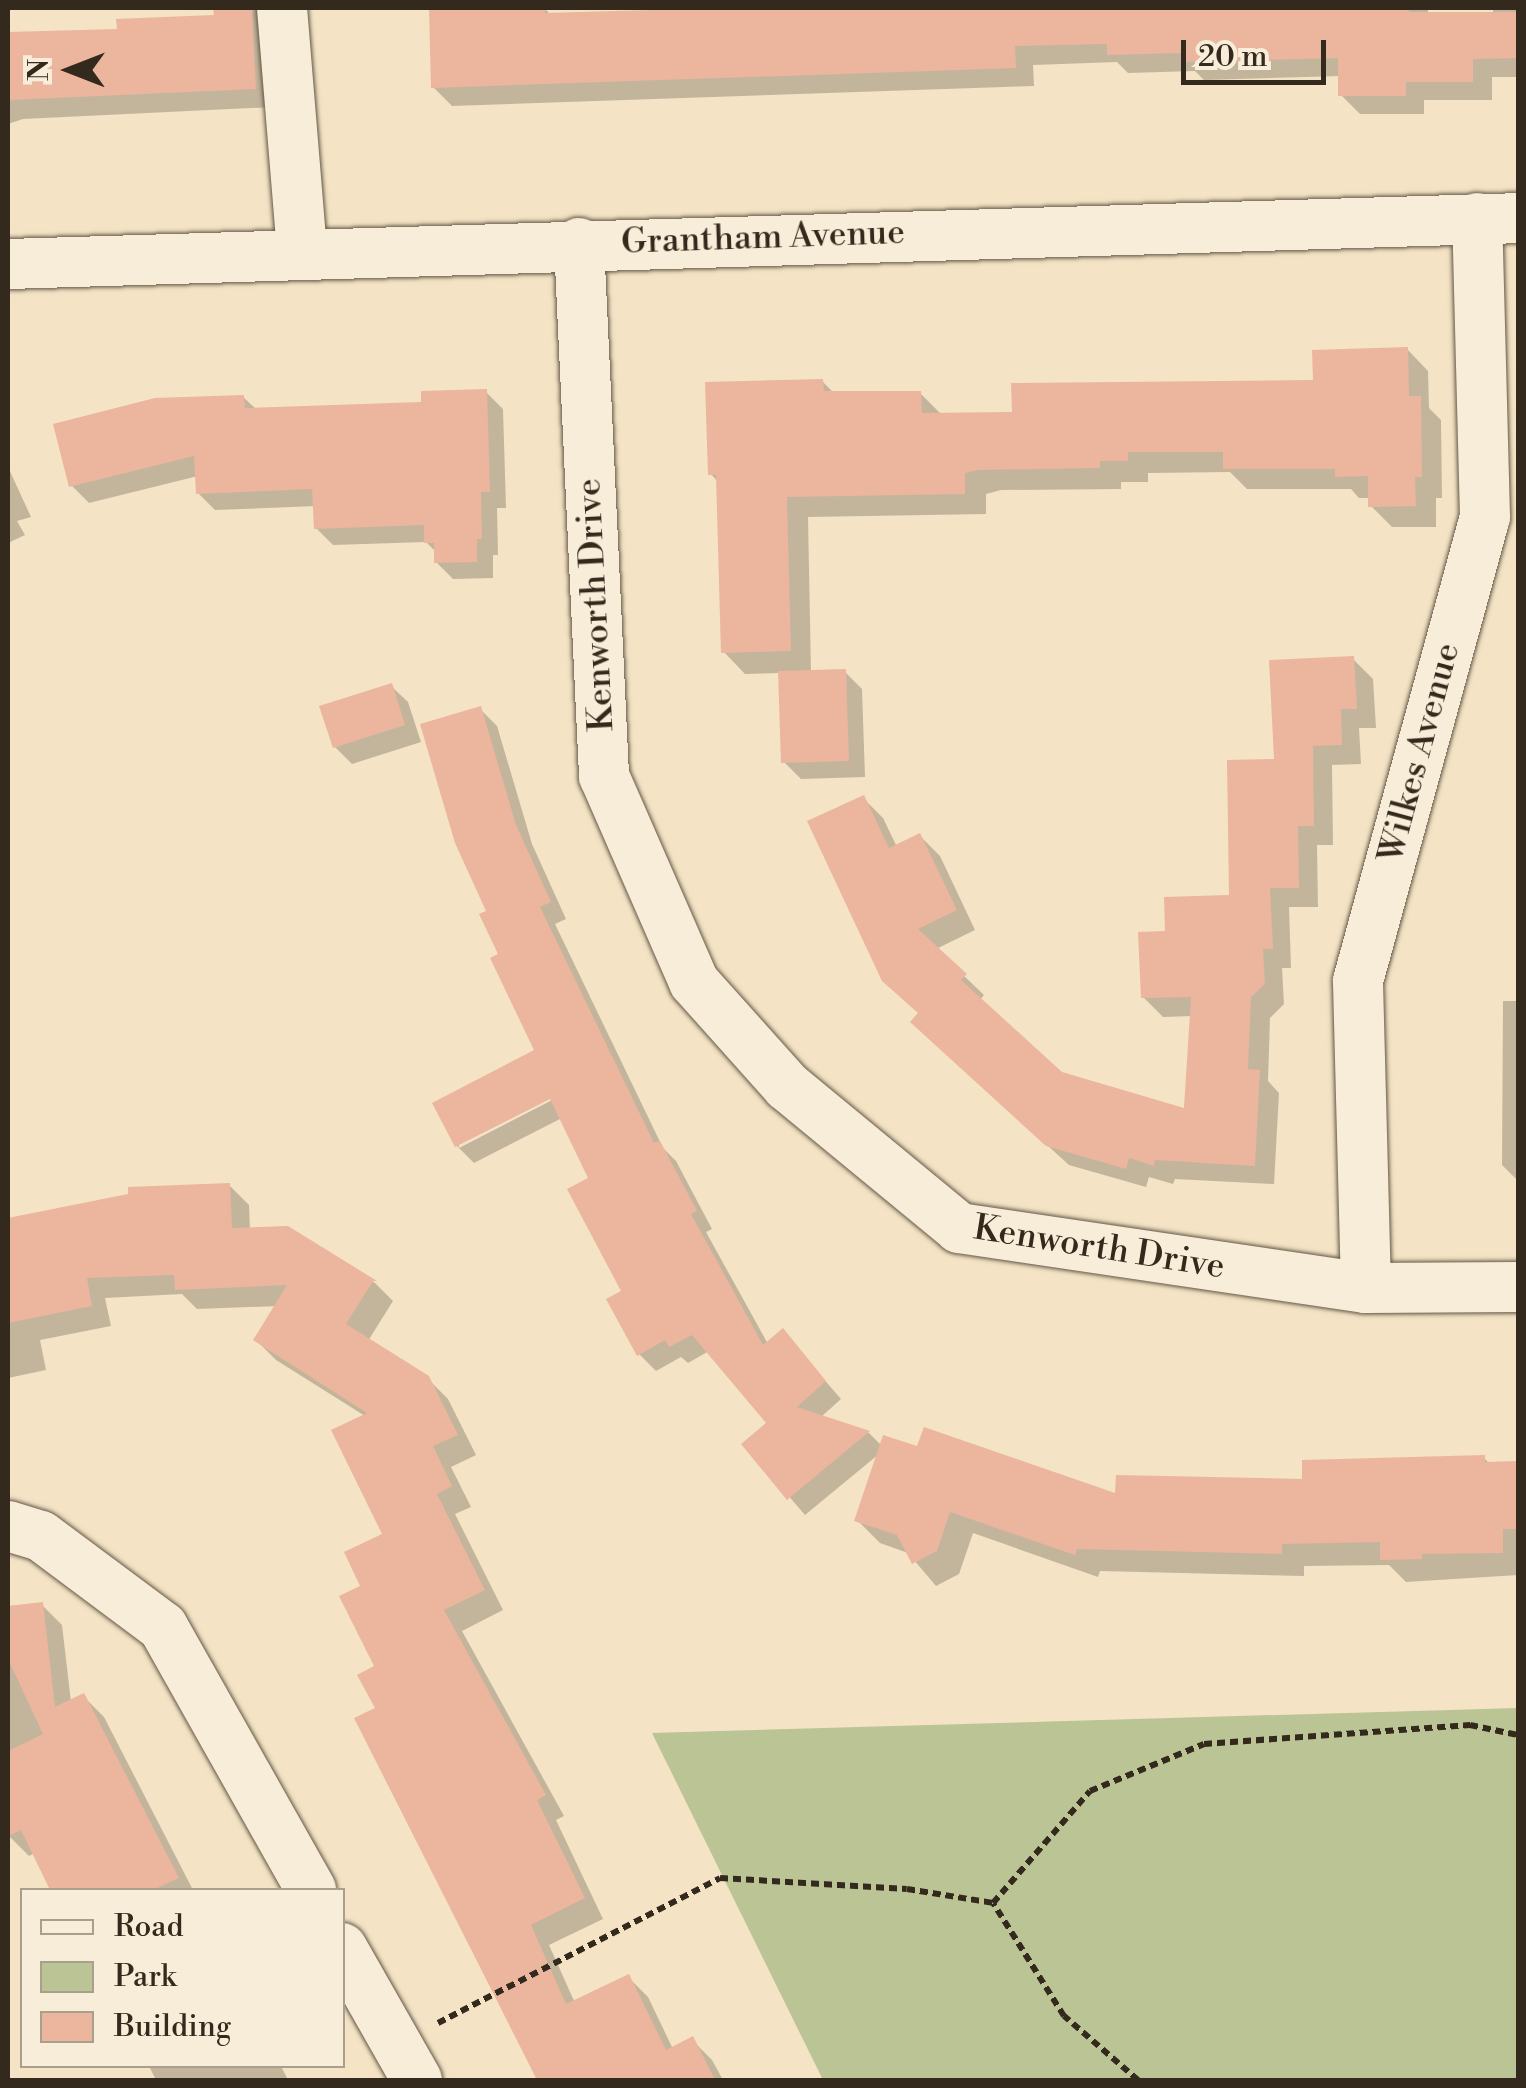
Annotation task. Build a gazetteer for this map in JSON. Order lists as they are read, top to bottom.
{
  "streets": {
    "street": ["Grantham Avenue", "Kenworth Drive", "Wilkes Avenue"]
  },
  "crossings": [
    ["Grantham Avenue", "Kenworth Drive"],
    ["Grantham Avenue", "Wilkes Avenue"],
    ["Kenworth Drive", "Wilkes Avenue"]
  ],
  "legend": ["Road", "Park", "Building"],
  "scale_bar": "20 m",
  "north": "left"
}
